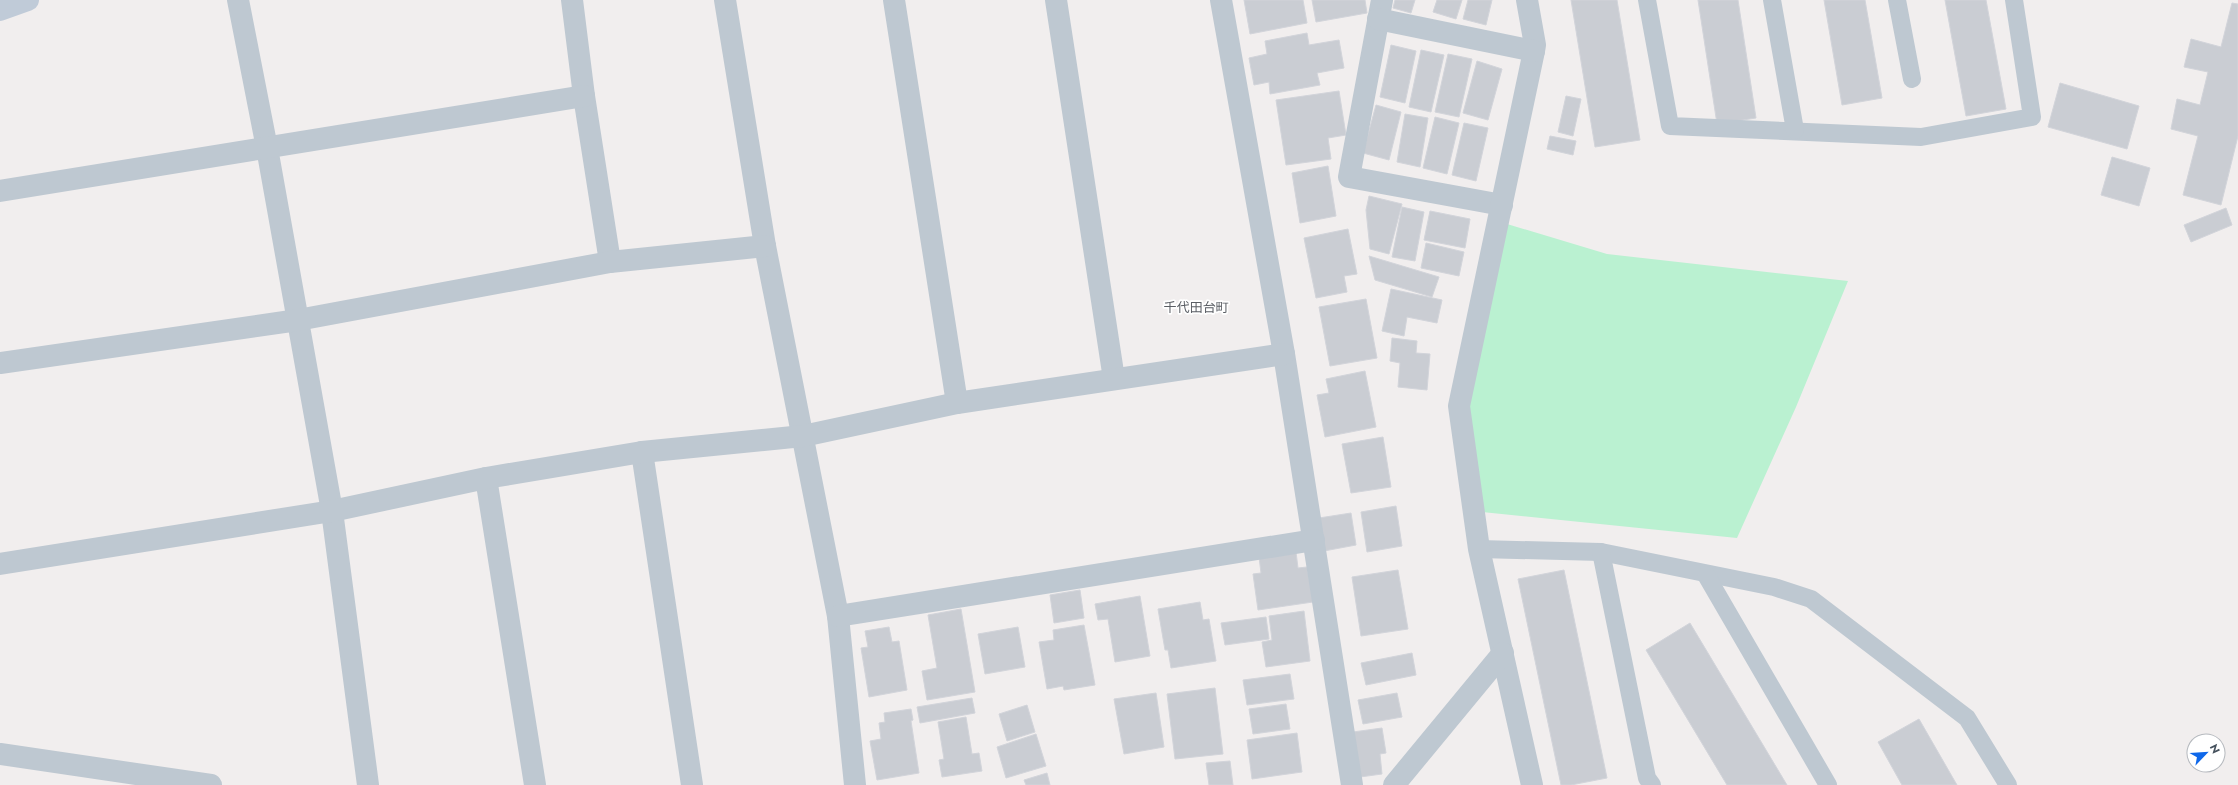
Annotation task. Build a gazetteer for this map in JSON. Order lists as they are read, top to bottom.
{
  "districts": ["千代田台町"],
  "north": "top right"
}
